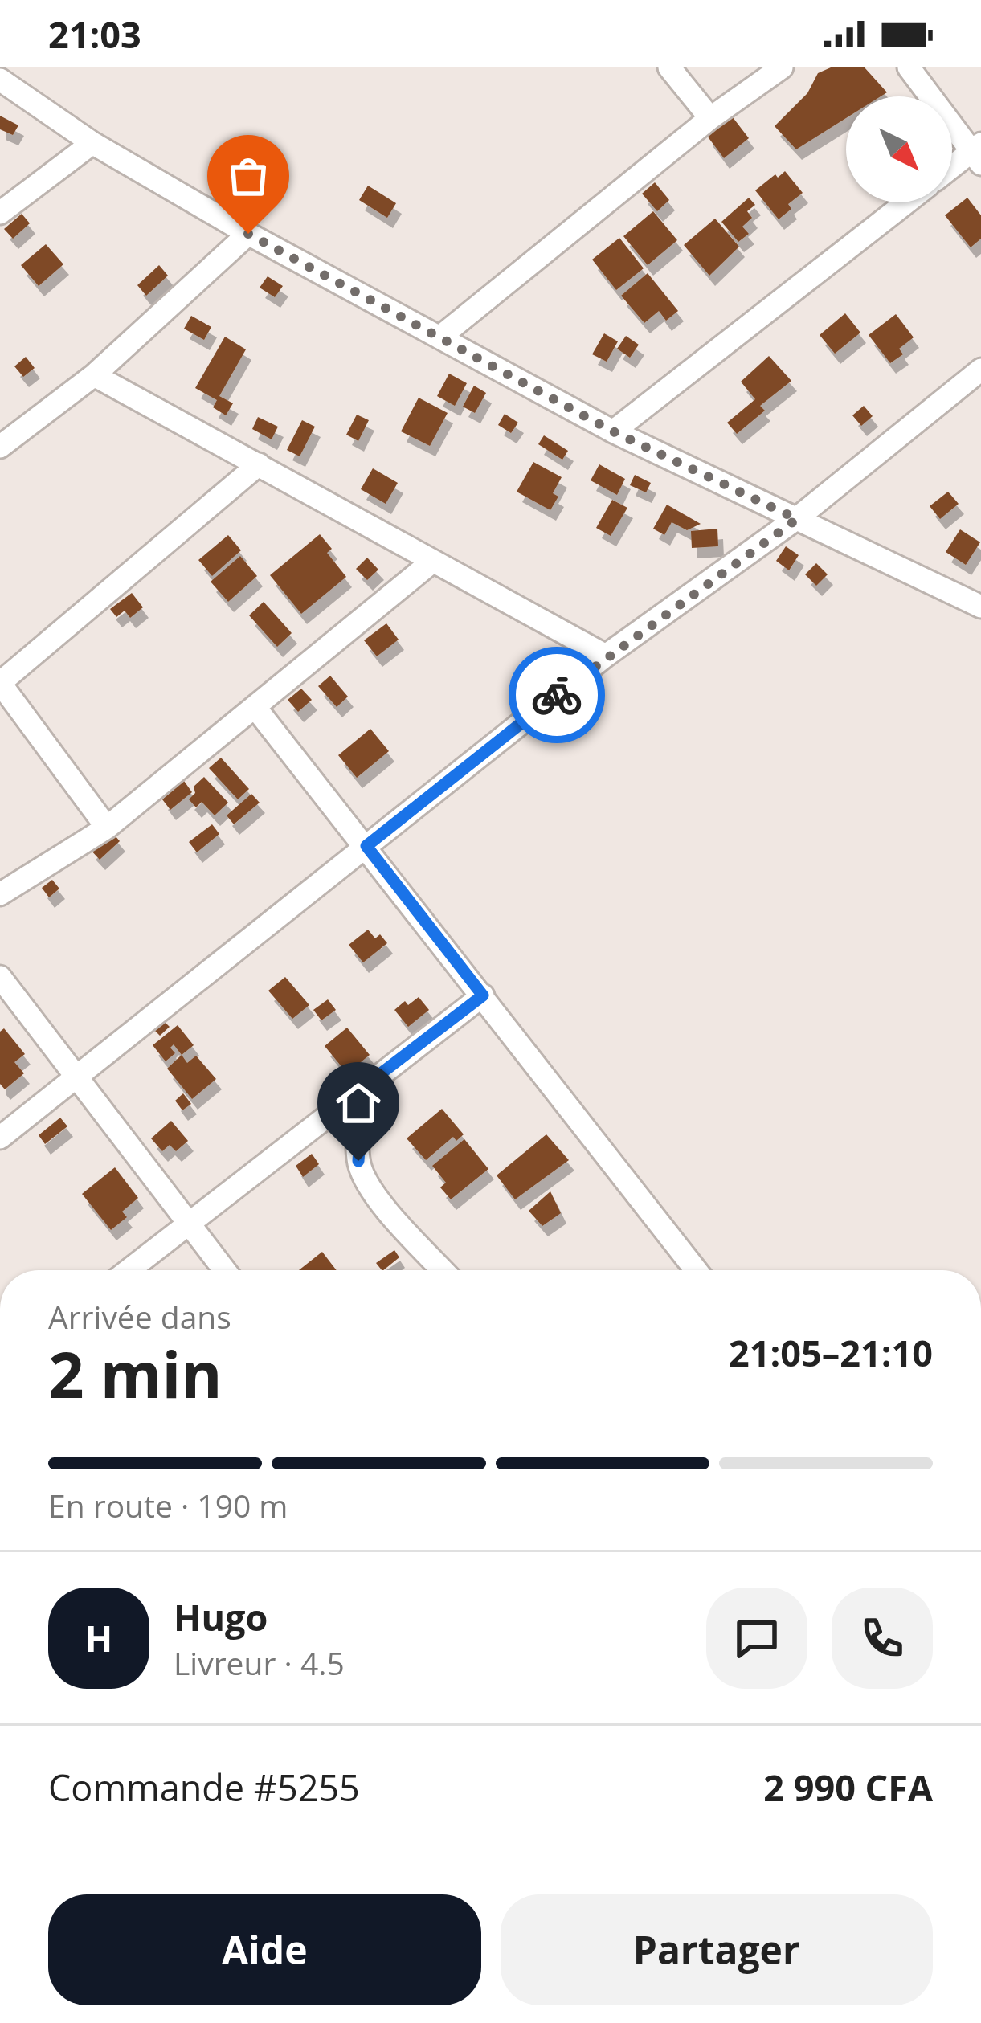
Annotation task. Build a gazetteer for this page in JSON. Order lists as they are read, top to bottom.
{
  "north": "bottom right",
  "page": {
    "status": "21:03",
    "heading": ["2 min", "Arrivée dans", "21:05–21:10"],
    "panel": [
      "Hugo",
      "Livreur · 4.5",
      "Commande #5255",
      "2 990 CFA"
    ],
    "bar": "En route · 190 m",
    "round": "H",
    "buttons": ["Aide", "Partager"]
  }
}
